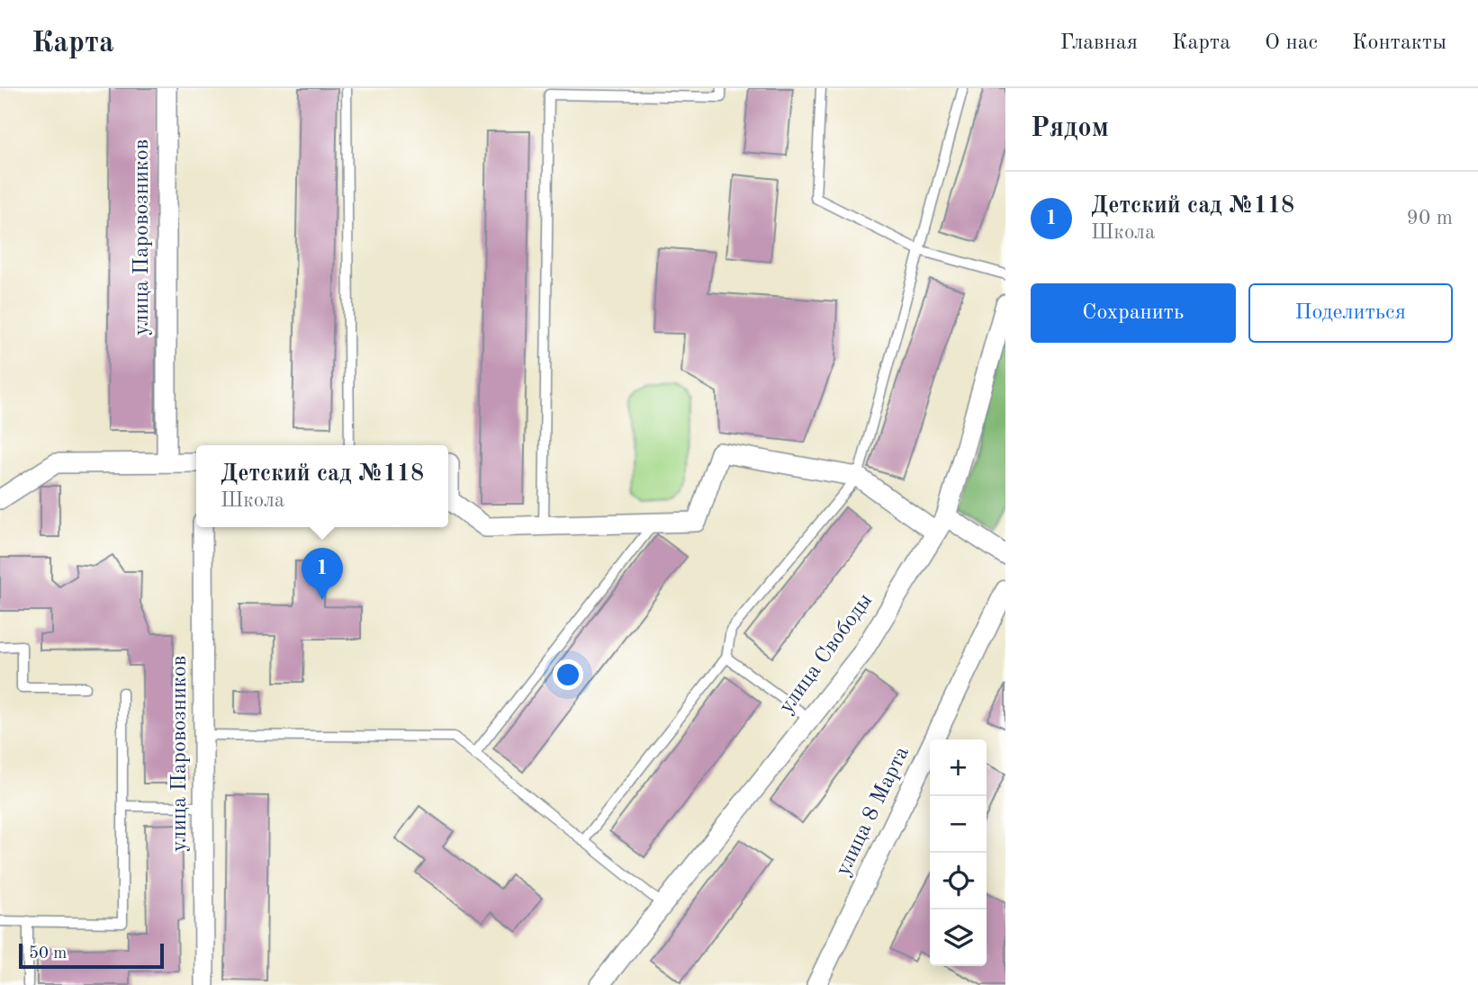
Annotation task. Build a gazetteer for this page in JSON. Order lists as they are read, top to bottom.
{
  "streets": {
    "street": ["улица Паровозников", "улица Свободы", "улица 8 Марта"]
  },
  "scale_bar": "50 m",
  "page": {
    "header": "Карта",
    "nav": [
      "Главная",
      "Карта",
      "О нас",
      "Контакты"
    ],
    "heading": "Рядом",
    "list": [
      {
        "mark": "1",
        "name": "Детский сад №118",
        "note": "Школа",
        "value": "90 m"
      }
    ],
    "buttons": ["Сохранить", "Поделиться"],
    "popup": ["Детский сад №118", "Школа"],
    "pins": "1",
    "map_buttons": ["+", "−"],
    "scale": "50 m"
  }
}
